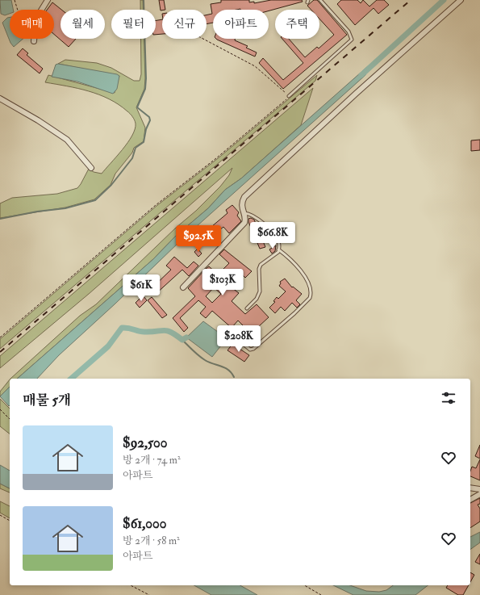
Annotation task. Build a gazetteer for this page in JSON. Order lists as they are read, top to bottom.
{
  "page": {
    "chip": [
      "매매",
      "월세",
      "필터",
      "신규",
      "아파트",
      "주택"
    ],
    "price": [
      "$66.8K",
      "$92.5K",
      "$103K",
      "$61K",
      "$208K"
    ],
    "heading": "매물 5개",
    "list": [
      {
        "name": "$92,500",
        "note": "방 2개 · 74 m² · 아파트"
      },
      {
        "name": "$61,000",
        "note": "방 2개 · 58 m² · 아파트"
      }
    ]
  }
}
